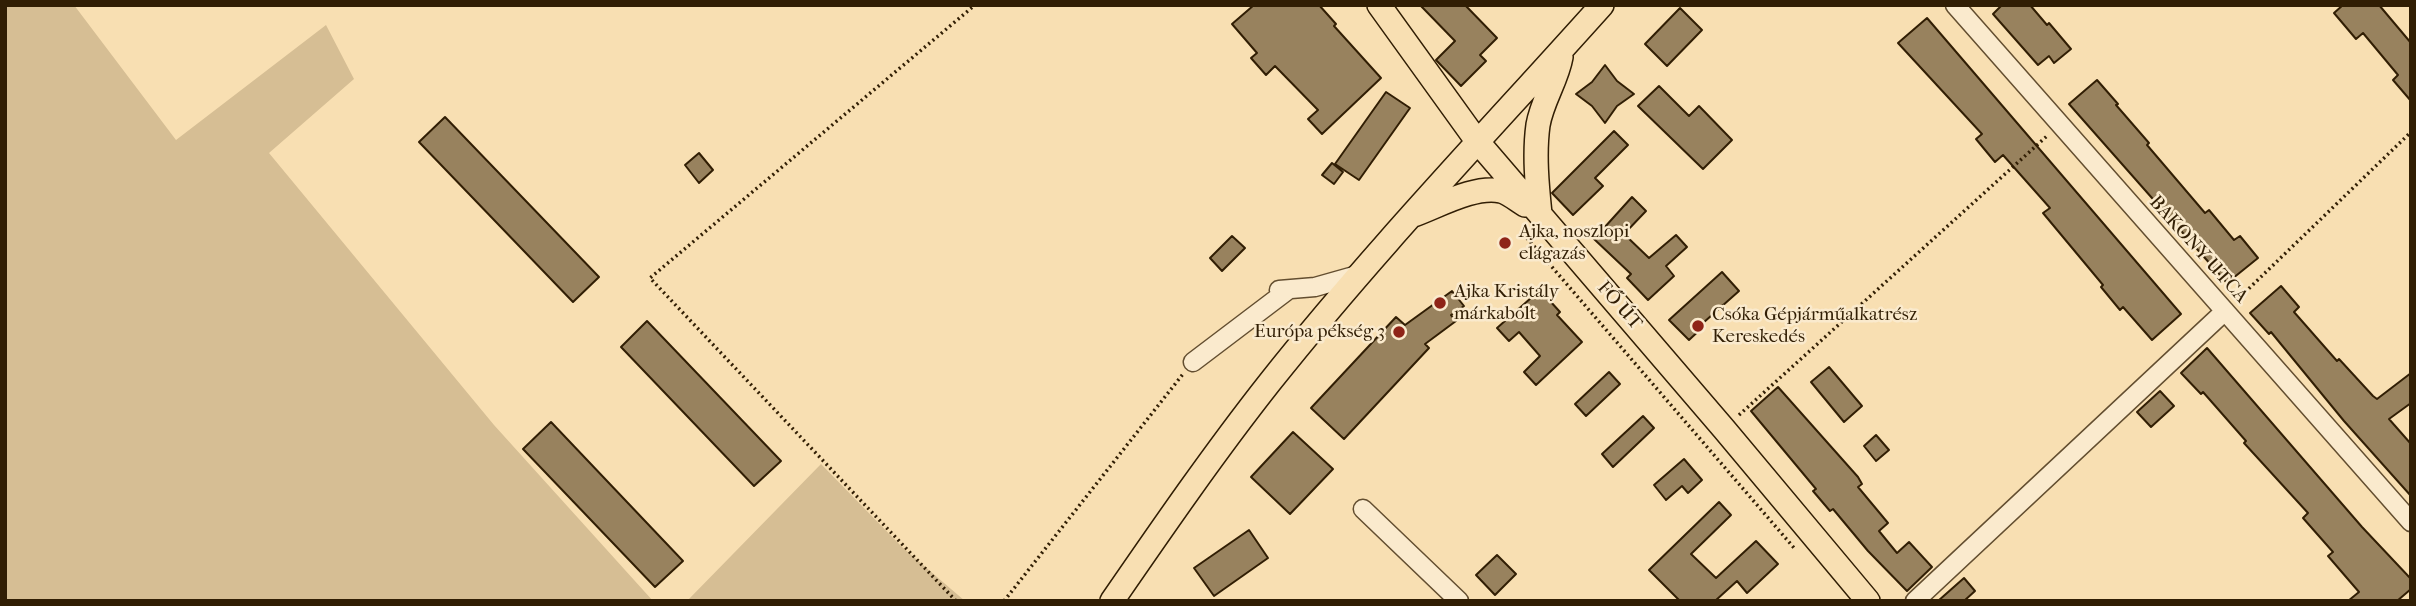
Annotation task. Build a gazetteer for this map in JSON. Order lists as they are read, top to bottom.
{
  "streets": {
    "main road": ["FŐ ÚT"],
    "street": ["BAKONY UTCA"]
  },
  "places": [
    "Ajka, noszlopi elágazás",
    "Ajka Kristály márkabolt",
    "Csóka Gépjárműalkatrész Kereskedés",
    "Európa pékség 3"
  ]
}
